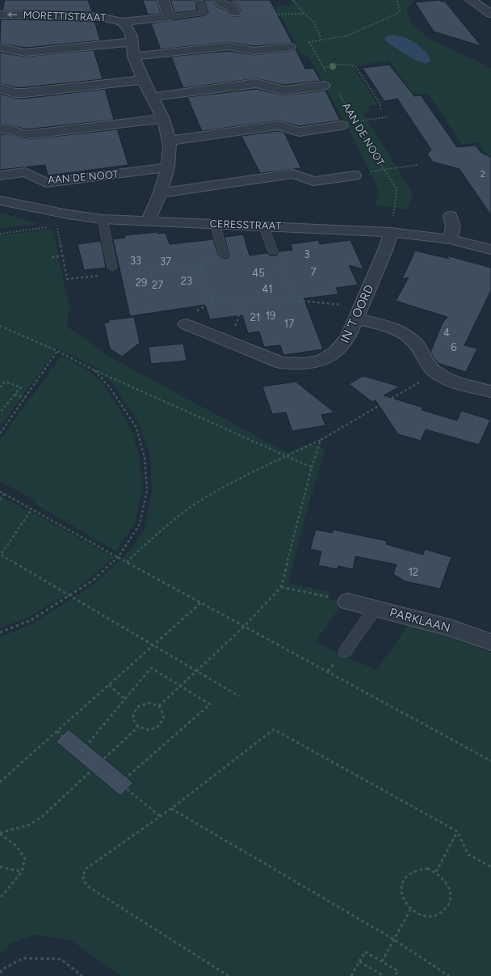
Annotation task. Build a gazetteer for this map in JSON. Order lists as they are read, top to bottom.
{
  "streets": {
    "street": [
      "MORETTISTRAAT",
      "AAN DE NOOT",
      "CERESSTRAAT",
      "IN 'T OORD",
      "PARKLAAN"
    ]
  },
  "crossings": [
    ["AAN DE NOOT", "CERESSTRAAT"],
    ["AAN DE NOOT", "IN 'T OORD"],
    ["CERESSTRAAT", "IN 'T OORD"]
  ],
  "house_numbers": [
    "2",
    "3",
    "33",
    "37",
    "7",
    "45",
    "23",
    "29",
    "27",
    "41",
    "19",
    "21",
    "17",
    "4",
    "6",
    "12"
  ]
}
